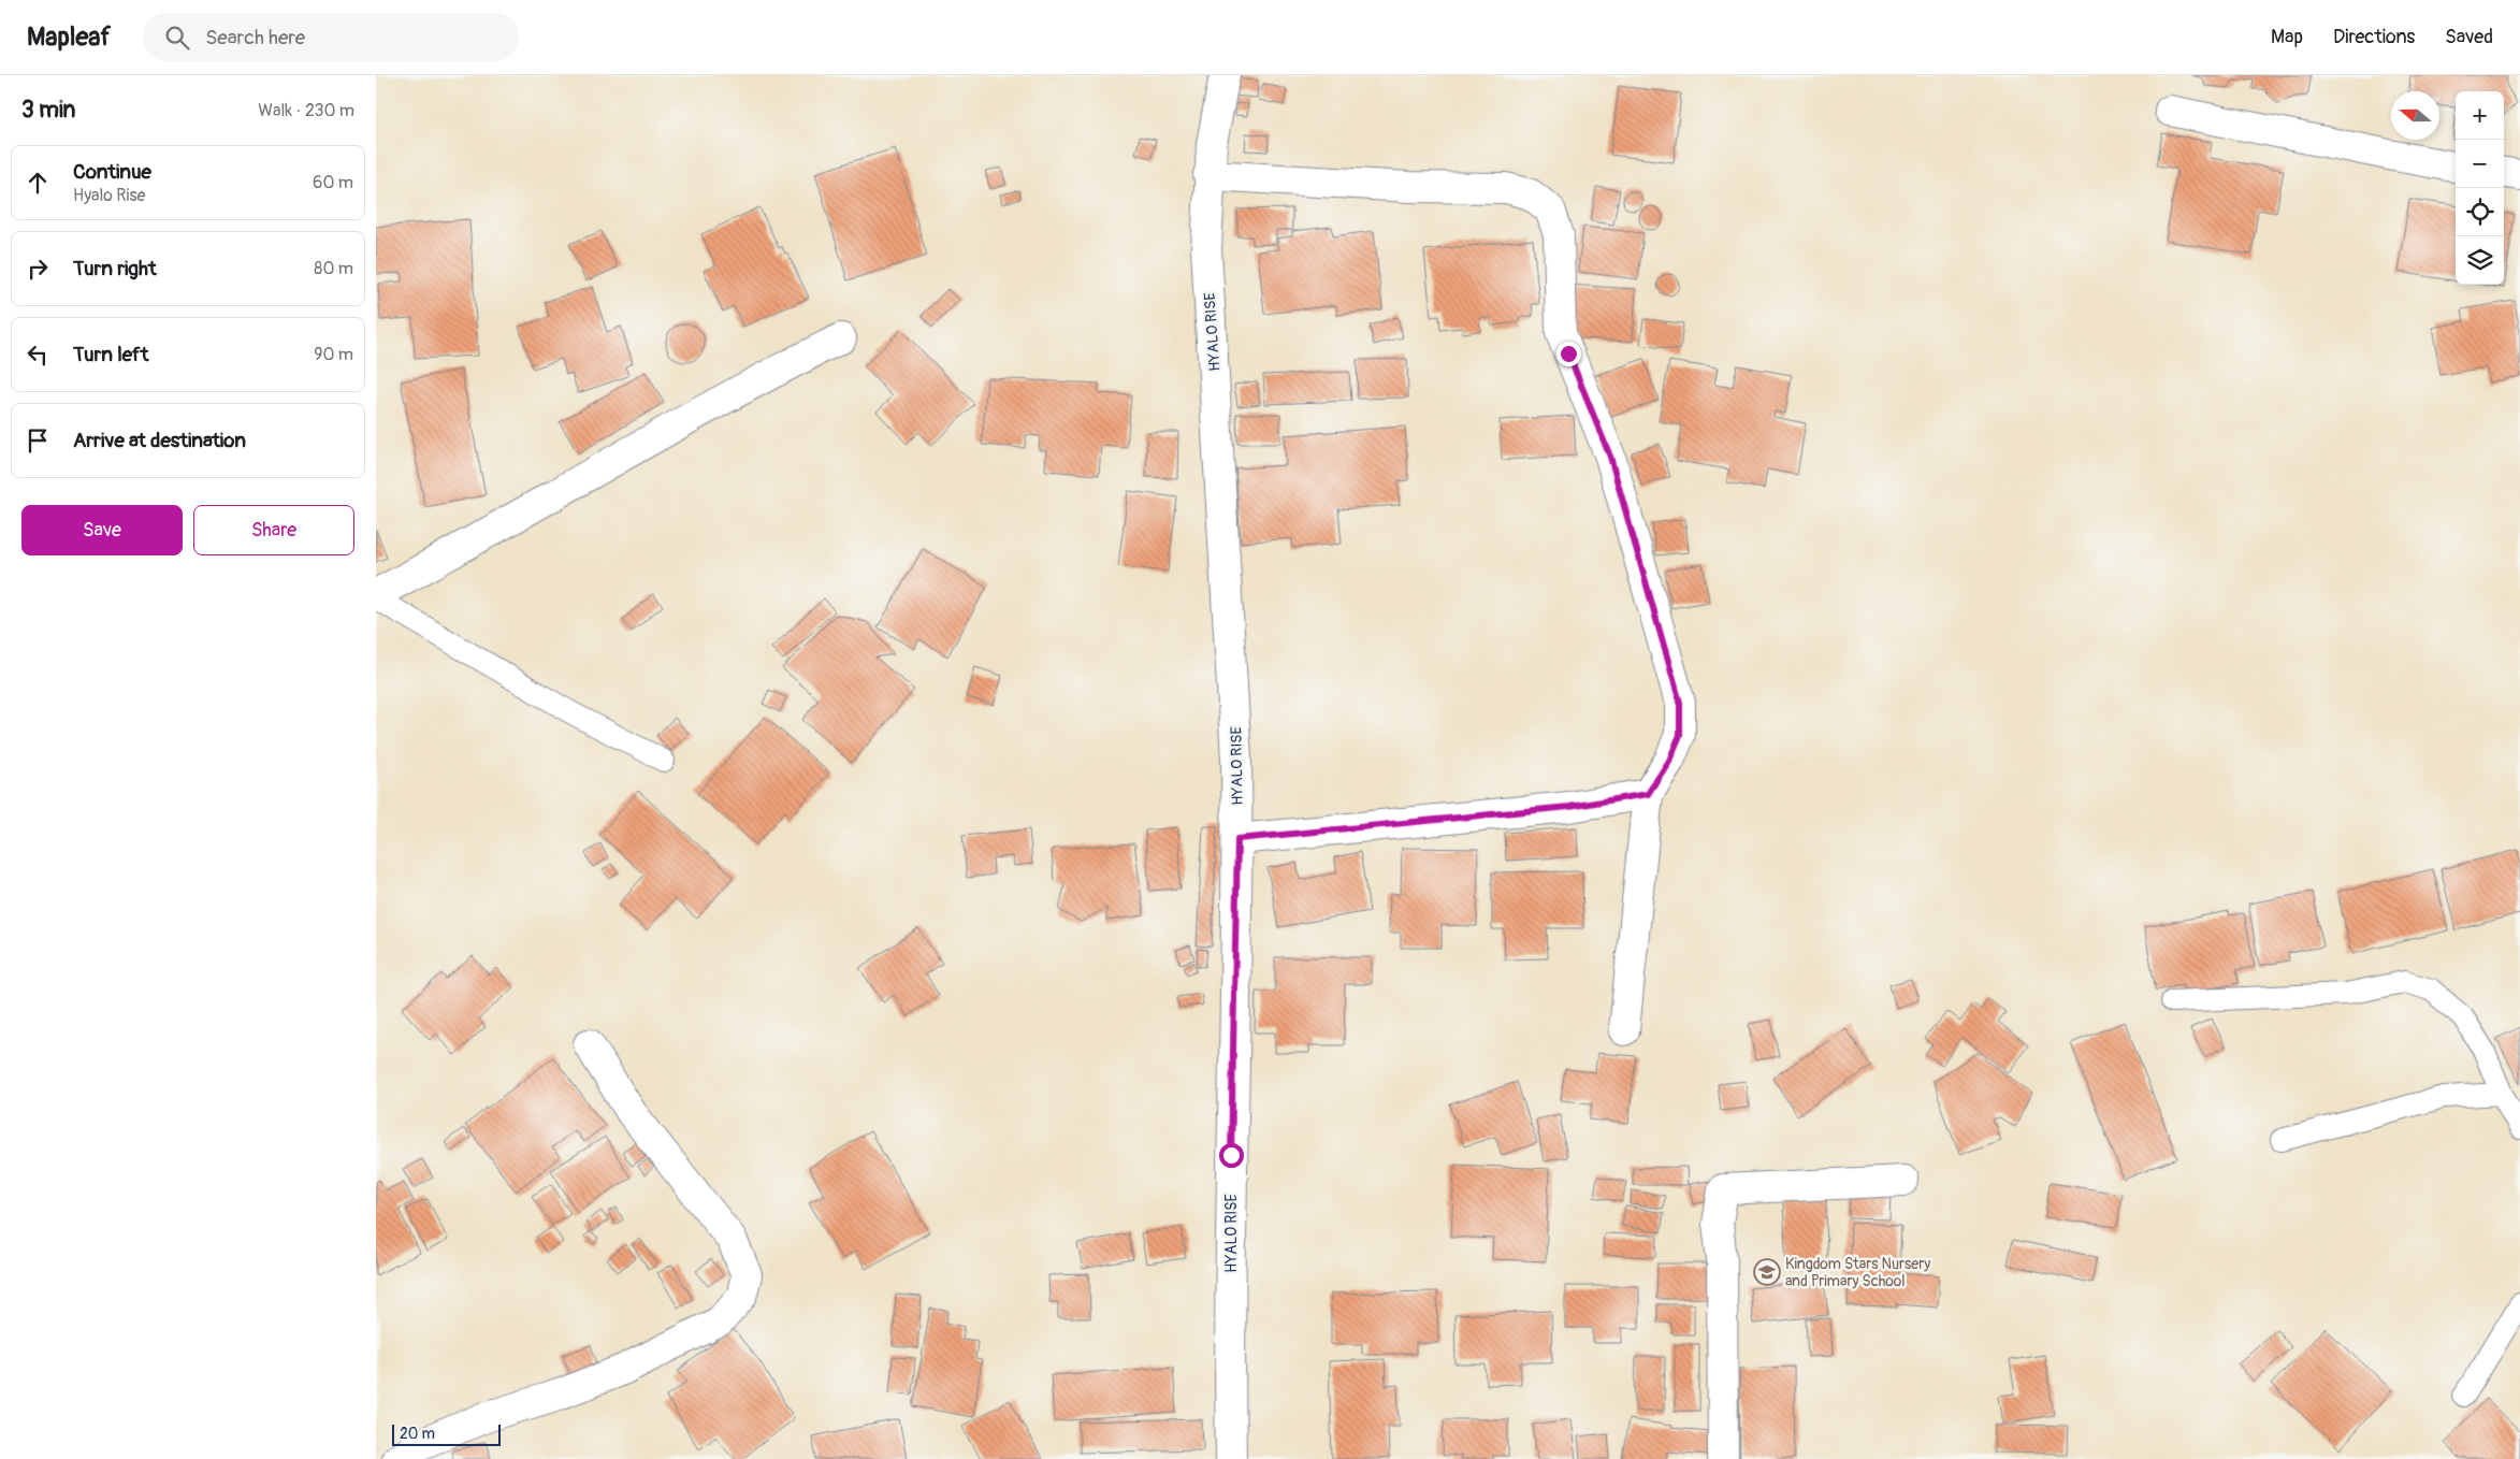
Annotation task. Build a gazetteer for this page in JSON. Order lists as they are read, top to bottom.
{
  "streets": {
    "street": ["HYALO RISE"]
  },
  "places": {
    "school or university": ["Kingdom Stars Nursery and Primary School"]
  },
  "scale_bar": "20 m",
  "north": "left",
  "page": {
    "header": "Mapleaf",
    "search": "Search here",
    "nav": ["Map", "Directions", "Saved"],
    "heading": ["3 min", "Walk · 230 m"],
    "map_buttons": ["+", "−"],
    "list": [
      ["Continue", "Hyalo Rise", "60 m"],
      ["Turn right", "80 m"],
      ["Turn left", "90 m"],
      "Arrive at destination"
    ],
    "buttons": ["Save", "Share"],
    "scale": "20 m"
  }
}
